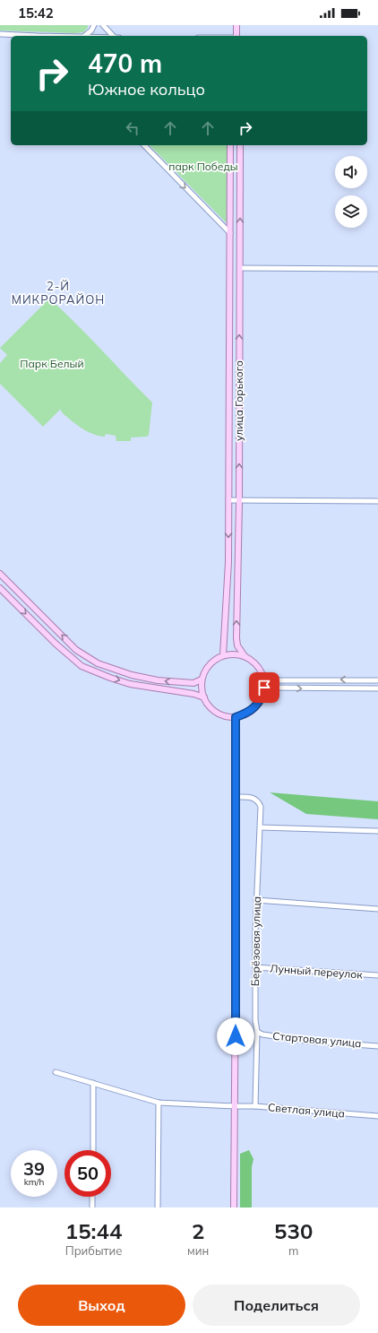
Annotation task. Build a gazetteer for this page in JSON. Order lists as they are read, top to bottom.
{
  "streets": {
    "main road": ["улица Горького"],
    "street": [
      "Берёзовая улица",
      "Лунный переулок",
      "Стартовая улица",
      "Светлая улица"
    ]
  },
  "crossings": [
    ["Берёзовая улица", "Лунный переулок"],
    ["Берёзовая улица", "Стартовая улица"],
    ["Берёзовая улица", "Светлая улица"]
  ],
  "districts": ["2-Й МИКРОРАЙОН"],
  "parks": ["парк Победы", "Парк Белый"],
  "page": {
    "status": "15:42",
    "turn": ["470 m", "Южное кольцо"],
    "speed": "39 km/h",
    "limit": "50",
    "eta": [
      "15:44",
      "Прибытие",
      "2",
      "мин",
      "530",
      "m"
    ],
    "buttons": ["Выход", "Поделиться"]
  }
}
